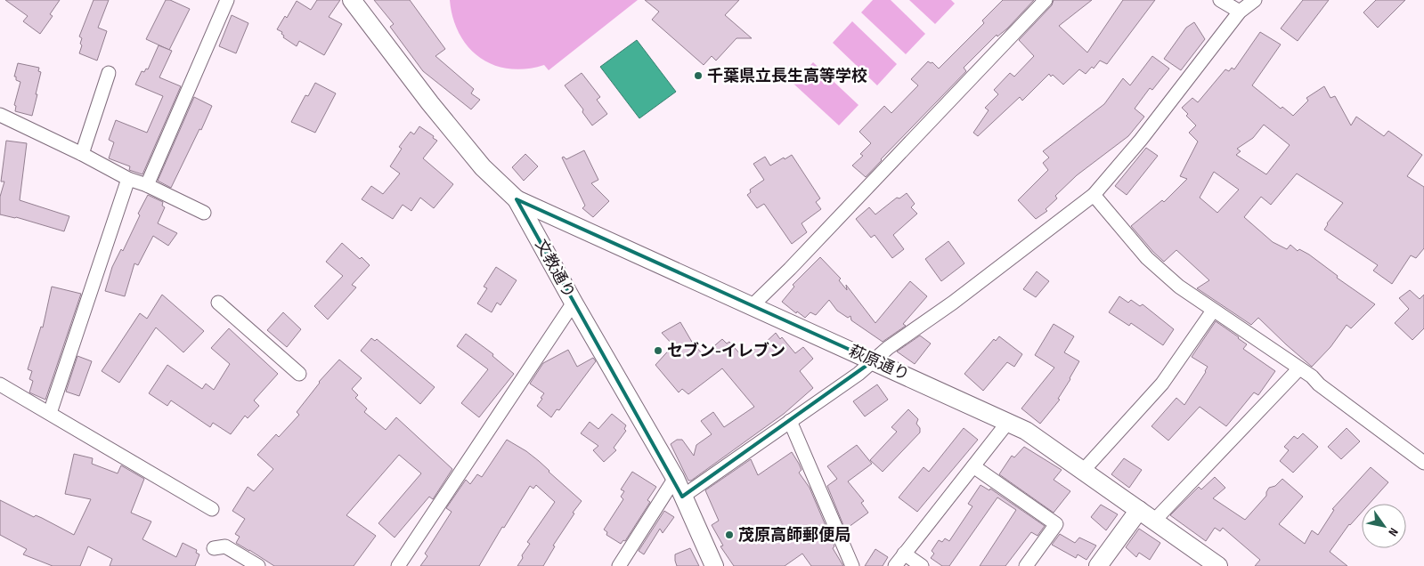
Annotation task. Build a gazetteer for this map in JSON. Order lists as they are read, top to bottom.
{
  "streets": {
    "street": ["文教通り", "萩原通り"]
  },
  "crossings": [
    ["文教通り", "萩原通り"]
  ],
  "places": ["千葉県立長生高等学校", "セブン-イレブン", "茂原高師郵便局"],
  "north": "bottom right"
}
